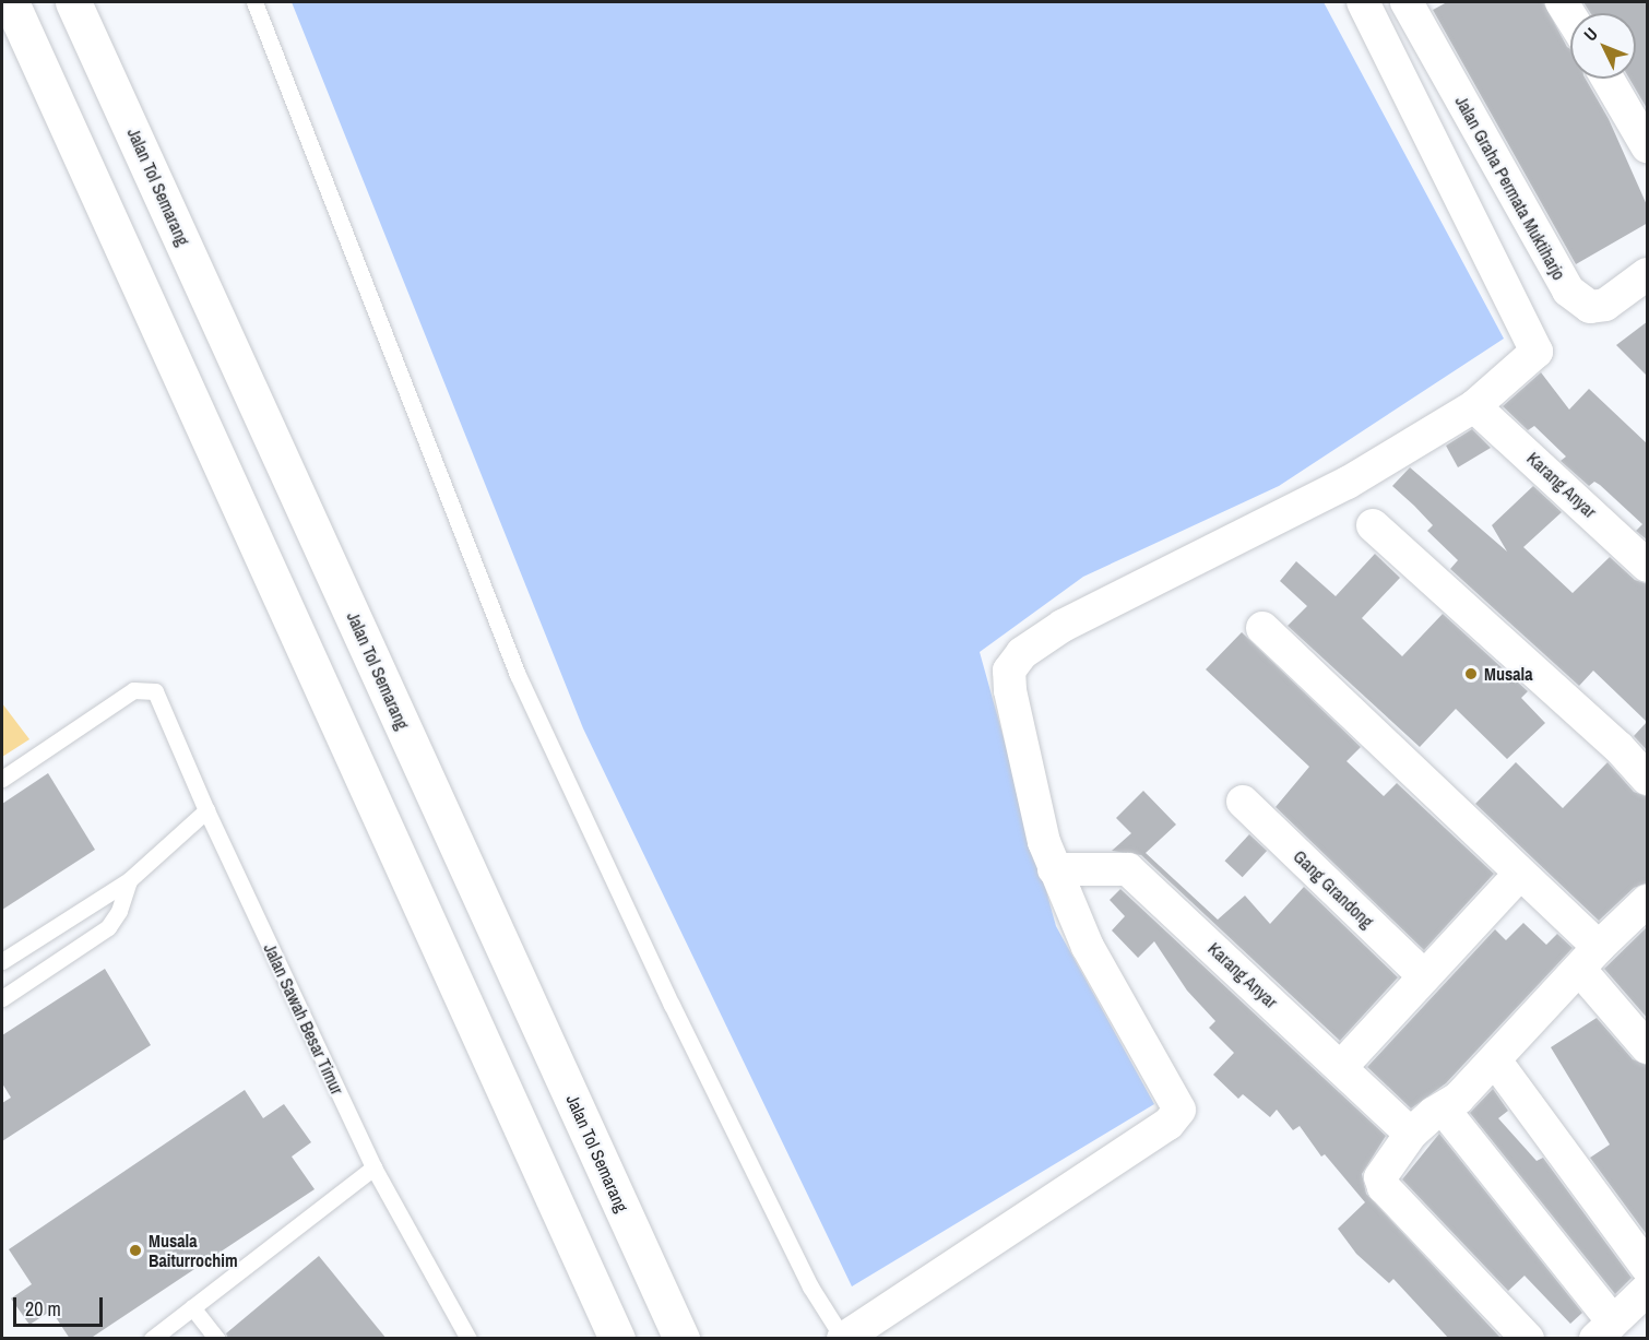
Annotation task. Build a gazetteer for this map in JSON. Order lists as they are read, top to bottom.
{
  "streets": {
    "highway": ["Jalan Tol Semarang"],
    "street": ["Jalan Graha Permata Muktiharjo", "Karang Anyar", "Gang Grandong"],
    "lane": ["Jalan Sawah Besar Timur"]
  },
  "places": ["Musala", "Musala Baiturrochim"],
  "scale_bar": "20 m",
  "north": "top left"
}
